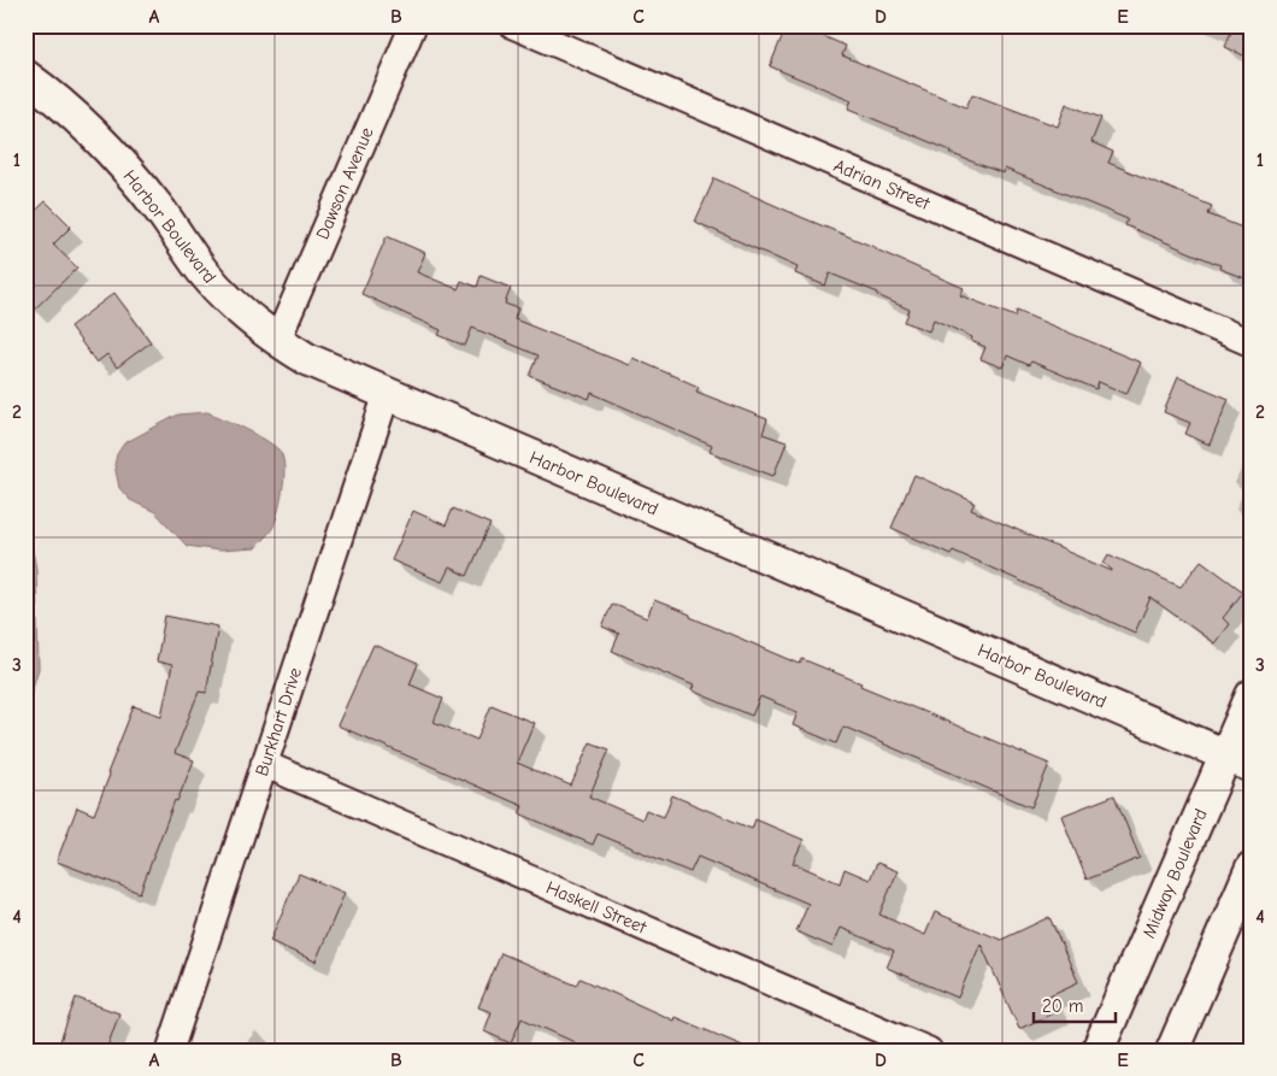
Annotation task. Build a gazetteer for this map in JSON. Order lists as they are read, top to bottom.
{
  "streets": {
    "street": [
      "Dawson Avenue",
      "Adrian Street",
      "Harbor Boulevard",
      "Burkhart Drive",
      "Midway Boulevard",
      "Haskell Street"
    ]
  },
  "crossings": [
    ["Dawson Avenue", "Harbor Boulevard"],
    ["Harbor Boulevard", "Burkhart Drive"],
    ["Harbor Boulevard", "Midway Boulevard"],
    ["Burkhart Drive", "Haskell Street"]
  ],
  "scale_bar": "20 m",
  "grid": {
    "columns": [
      "A",
      "B",
      "C",
      "D",
      "E"
    ],
    "rows": [
      "1",
      "2",
      "3",
      "4"
    ]
  }
}
